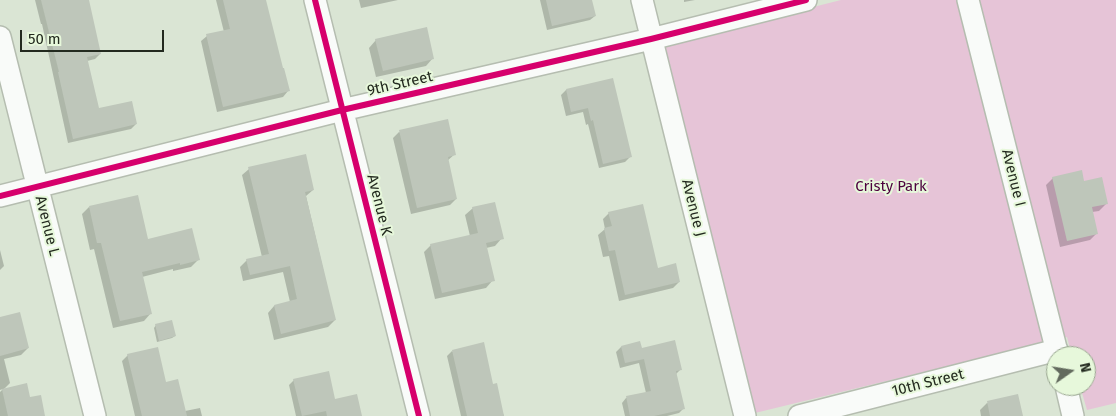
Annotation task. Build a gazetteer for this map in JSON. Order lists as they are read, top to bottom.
{
  "streets": {
    "street": [
      "9th Street",
      "Avenue I",
      "Avenue K",
      "Avenue J",
      "Avenue L",
      "10th Street"
    ]
  },
  "crossings": [
    ["9th Street", "Avenue K"],
    ["9th Street", "Avenue J"],
    ["9th Street", "Avenue L"]
  ],
  "parks": ["Cristy Park"],
  "scale_bar": "50 m",
  "north": "right"
}
